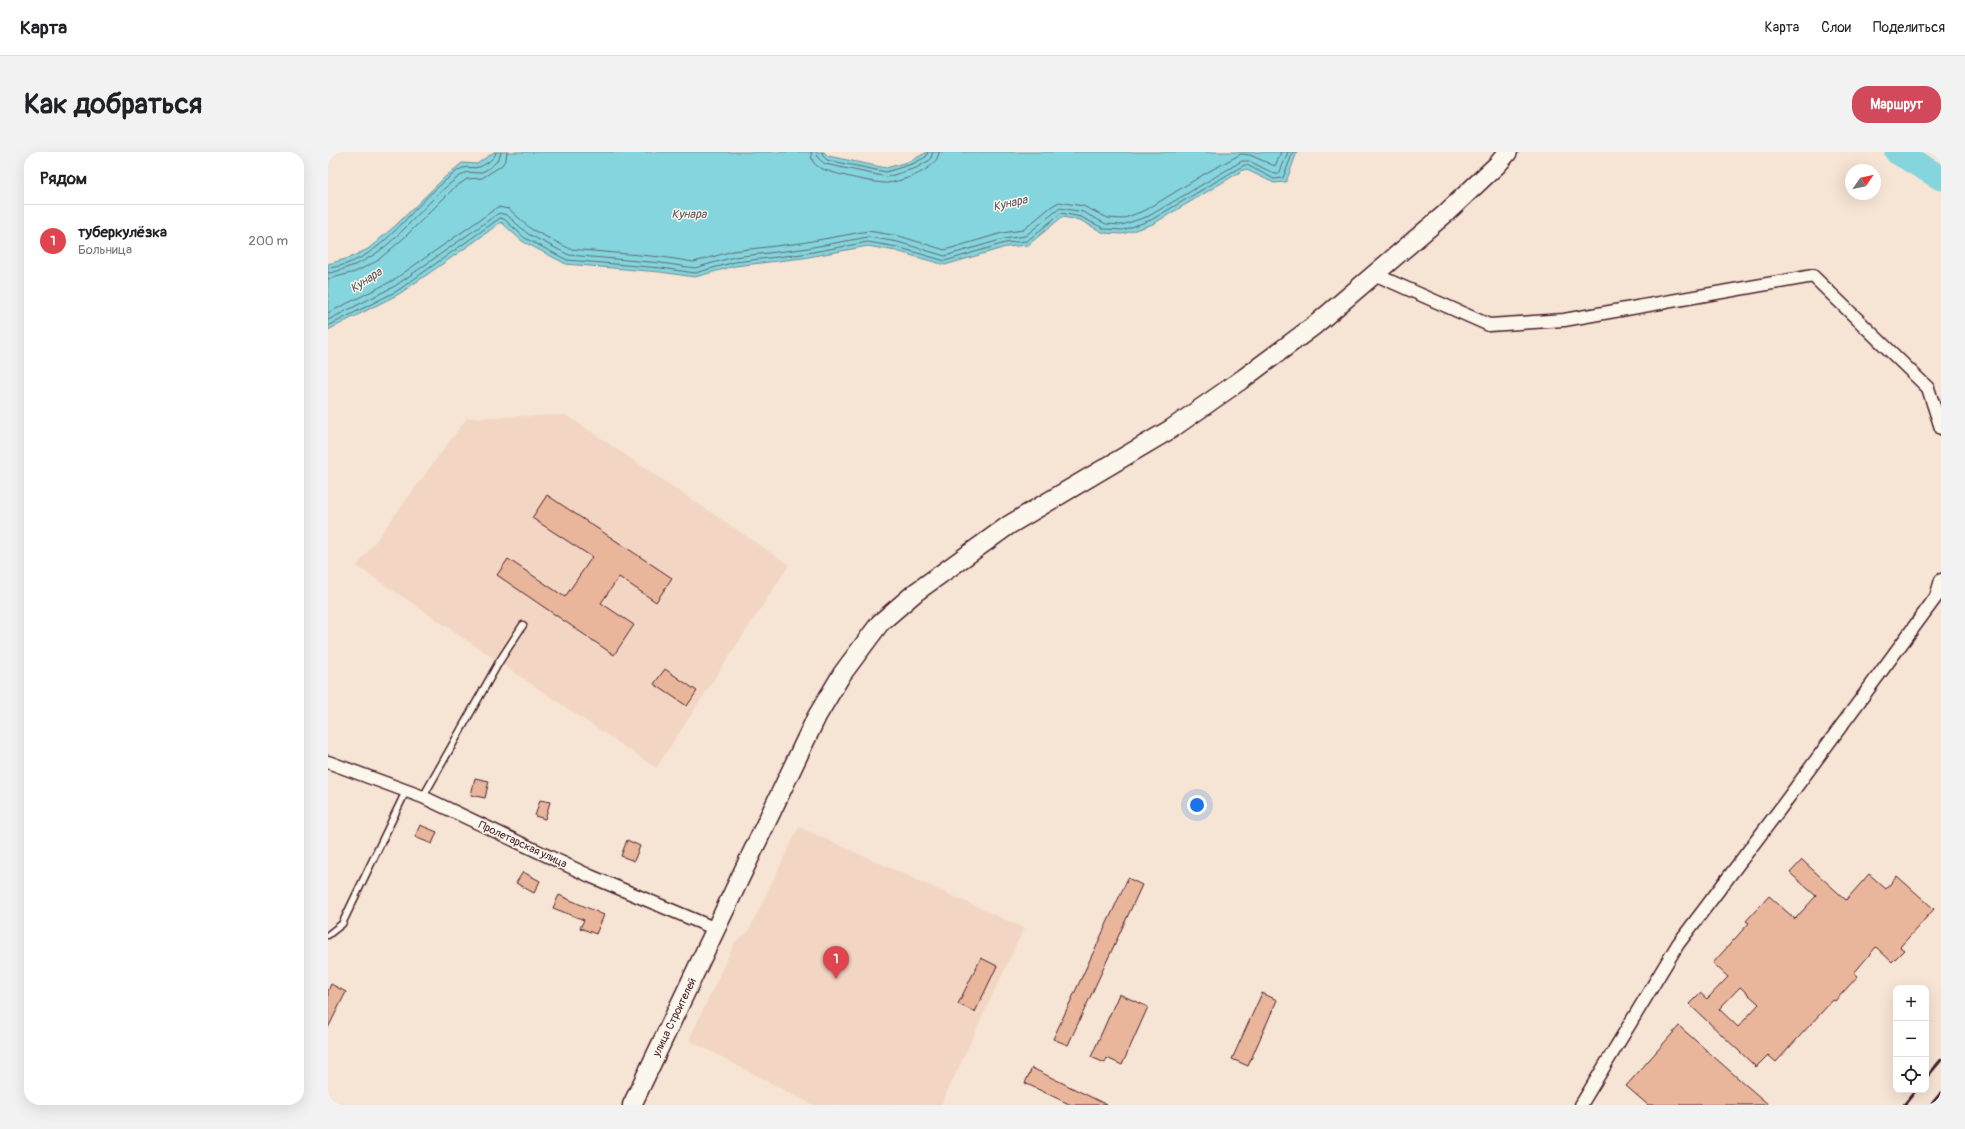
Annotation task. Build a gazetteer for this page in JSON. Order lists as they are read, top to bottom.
{
  "streets": {
    "street": ["Пролетарская улица", "улица Строителей"]
  },
  "crossings": [
    ["Пролетарская улица", "улица Строителей"]
  ],
  "water": ["Кунара"],
  "north": "top right",
  "page": {
    "header": "Карта",
    "nav": ["Карта", "Слои", "Поделиться"],
    "buttons": "Маршрут",
    "title": "Как добраться",
    "heading": "Рядом",
    "list": [
      {
        "mark": "1",
        "name": "туберкулёзка",
        "note": "Больница",
        "value": "200 m"
      }
    ],
    "pins": "1",
    "map_buttons": ["+", "−"]
  }
}
